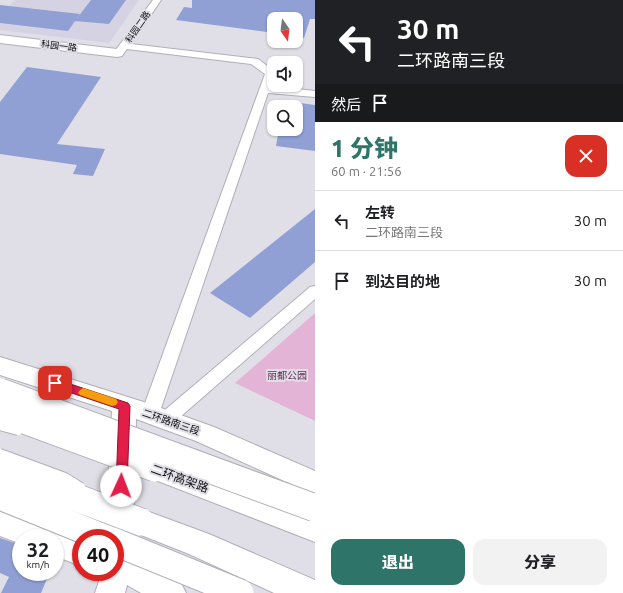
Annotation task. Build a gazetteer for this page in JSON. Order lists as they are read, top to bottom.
{
  "streets": {
    "highway": ["二环高架路"],
    "main road": ["科园一路", "二环路南三段"],
    "street": ["科园二路"]
  },
  "crossings": [
    ["科园二路", "科园一路"]
  ],
  "parks": ["丽都公园"],
  "north": "bottom",
  "page": {
    "turn": ["30 m", "二环路南三段"],
    "then": "然后",
    "heading": ["1 分钟", "60 m · 21:56"],
    "list": [
      {
        "name": "左转",
        "note": "二环路南三段",
        "value": "30 m"
      },
      {
        "name": "到达目的地",
        "value": "30 m"
      }
    ],
    "speed": "32 km/h",
    "limit": "40",
    "buttons": ["退出", "分享"]
  }
}
